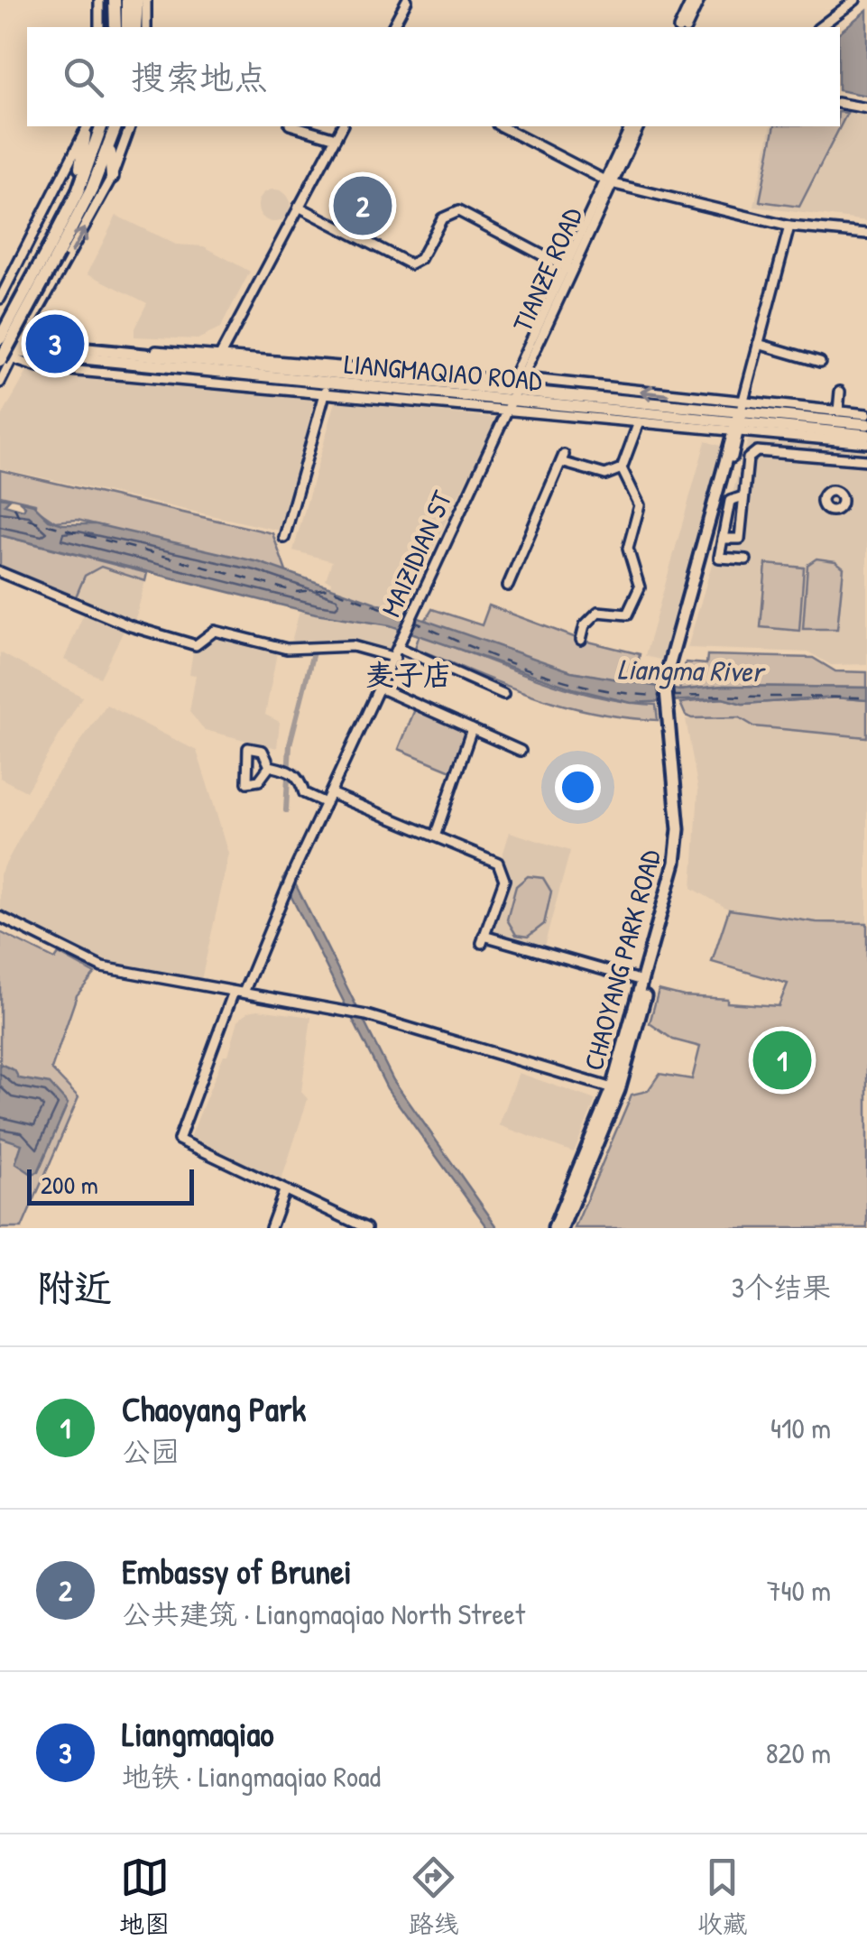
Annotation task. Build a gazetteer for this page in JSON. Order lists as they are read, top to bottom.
{
  "streets": {
    "main road": ["LIANGMAQIAO ROAD", "CHAOYANG PARK ROAD"],
    "street": ["TIANZE ROAD", "MAIZIDIAN ST"]
  },
  "crossings": [
    ["TIANZE ROAD", "LIANGMAQIAO ROAD"],
    ["TIANZE ROAD", "MAIZIDIAN ST"],
    ["LIANGMAQIAO ROAD", "MAIZIDIAN ST"],
    ["LIANGMAQIAO ROAD", "CHAOYANG PARK ROAD"]
  ],
  "districts": ["麦子店"],
  "water": ["Liangma River"],
  "scale_bar": "200 m",
  "page": {
    "search": "搜索地点",
    "pins": ["2", "3", "1"],
    "scale": "200 m",
    "heading": ["附近", "3个结果"],
    "list": [
      {
        "mark": "1",
        "name": "Chaoyang Park",
        "note": "公园",
        "value": "410 m"
      },
      {
        "mark": "2",
        "name": "Embassy of Brunei",
        "note": "公共建筑 · Liangmaqiao North Street",
        "value": "740 m"
      },
      {
        "mark": "3",
        "name": "Liangmaqiao",
        "note": "地铁 · Liangmaqiao Road",
        "value": "820 m"
      }
    ],
    "nav": ["地图", "路线", "收藏"]
  }
}
